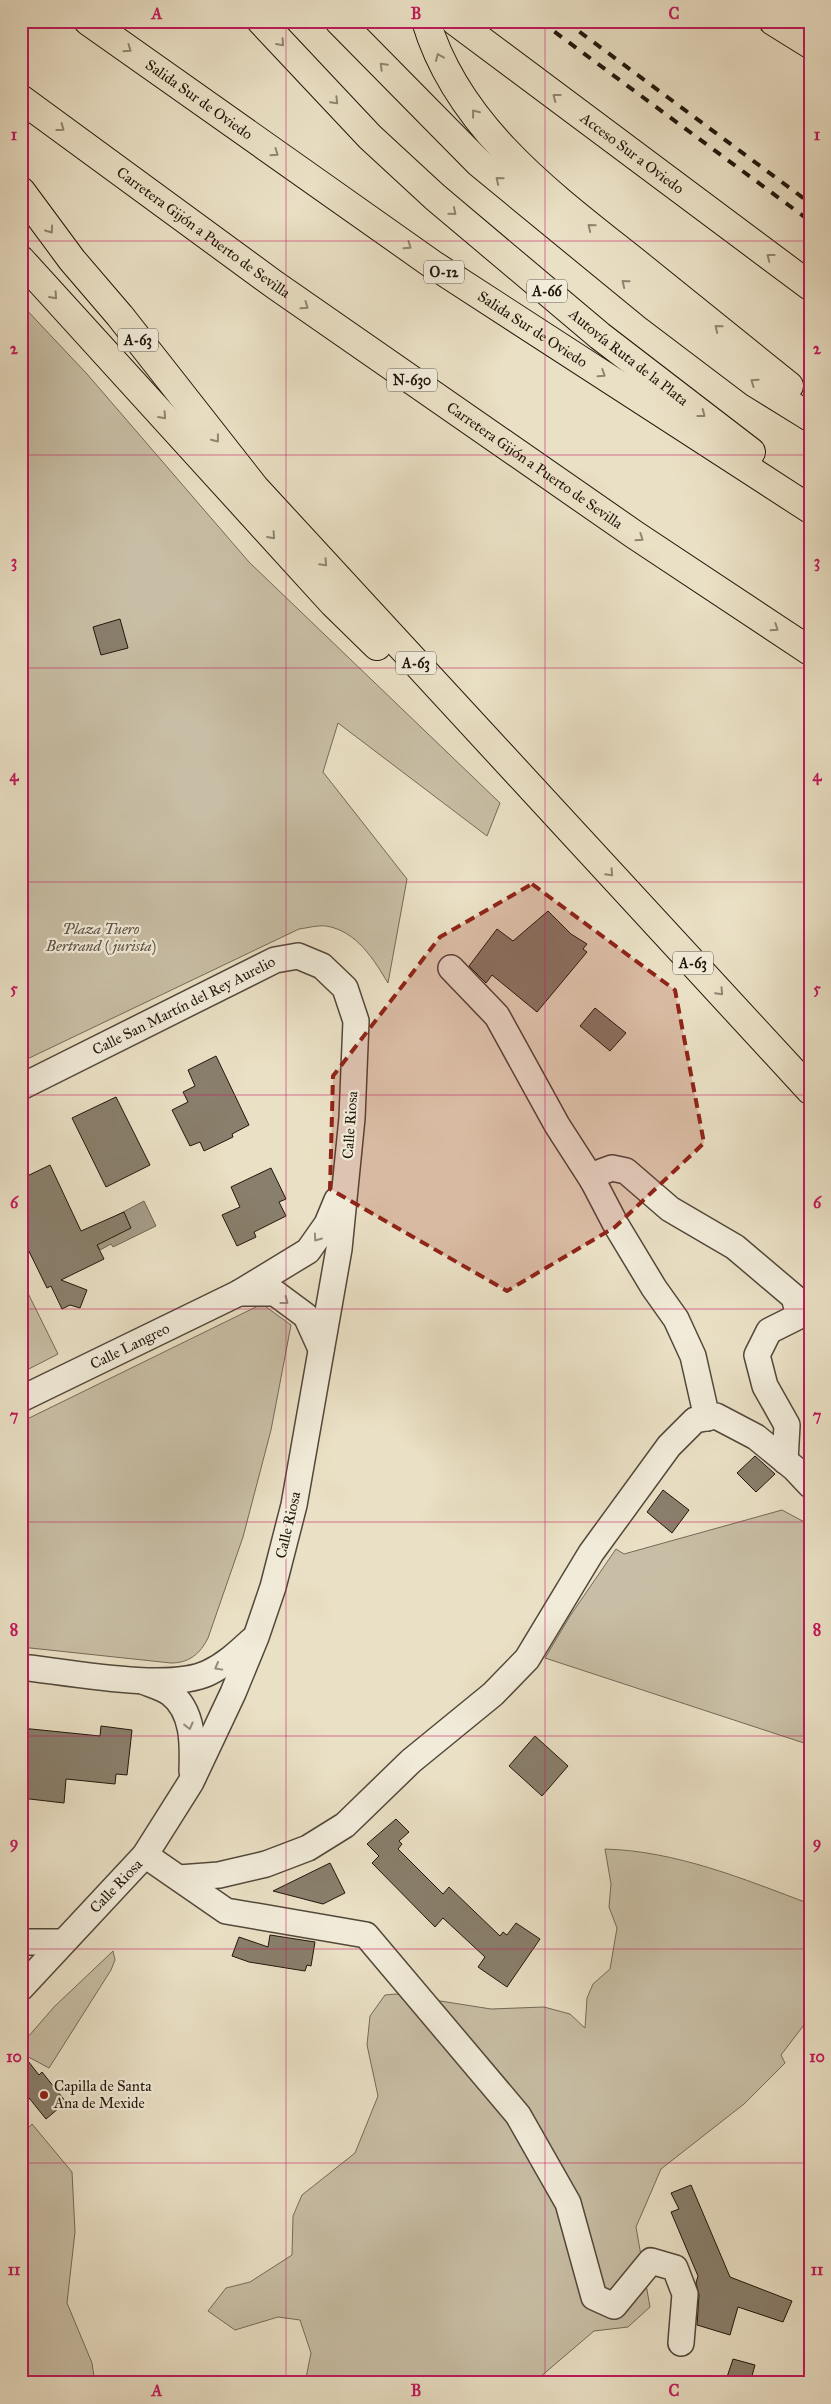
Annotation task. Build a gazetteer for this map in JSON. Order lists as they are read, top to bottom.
{
  "streets": {
    "highway": [
      "Salida Sur de Oviedo",
      "Acceso Sur a Oviedo",
      "Carretera Gijón a Puerto de Sevilla",
      "O-12",
      "A-66",
      "A-63",
      "Autovía Ruta de la Plata",
      "N-630"
    ],
    "street": ["Calle San Martín del Rey Aurelio", "Calle Riosa", "Calle Langreo"]
  },
  "crossings": [
    ["Calle San Martín del Rey Aurelio", "Calle Riosa"],
    ["Calle Riosa", "Calle Langreo"]
  ],
  "one_way": ["Calle Langreo"],
  "parks": ["Plaza Tuero Bertrand (jurista)"],
  "places": ["Capilla de Santa Ana de Mexide"],
  "grid": {
    "columns": ["A", "B", "C"],
    "rows": [
      "1",
      "2",
      "3",
      "4",
      "5",
      "6",
      "7",
      "8",
      "9",
      "10",
      "11"
    ]
  }
}
